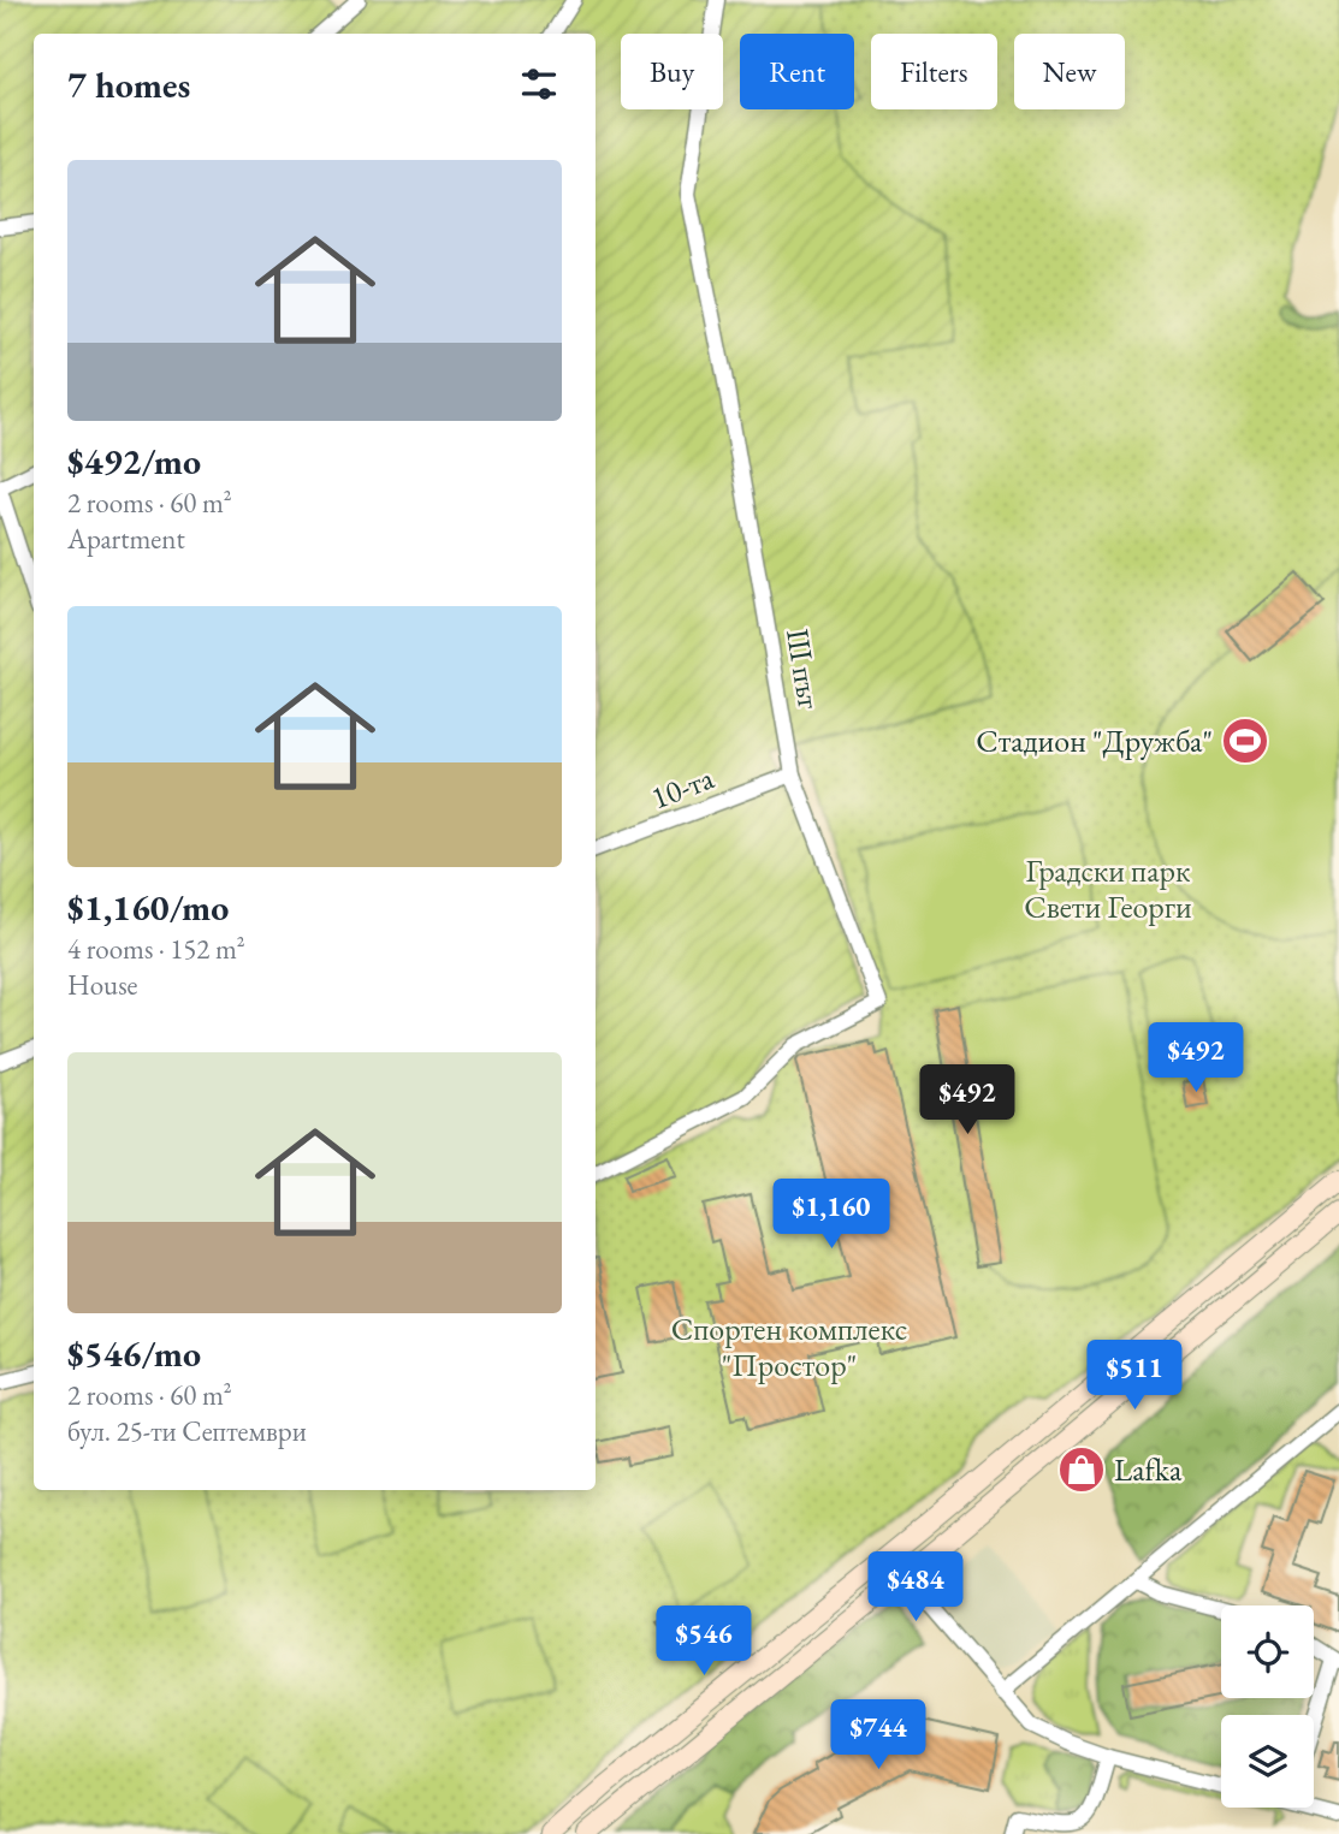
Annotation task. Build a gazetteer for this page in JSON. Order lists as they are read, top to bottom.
{
  "streets": {
    "street": ["ІІІ път", "10-та"]
  },
  "crossings": [
    ["ІІІ път", "10-та"]
  ],
  "parks": ["Градски парк Свети Георги", "Спортен комплекс \"Простор\""],
  "places": {
    "sports": ["Стадион \"Дружба\""],
    "shop": ["Lafka"]
  },
  "page": {
    "chip": [
      "Buy",
      "Rent",
      "Filters",
      "New"
    ],
    "heading": "7 homes",
    "list": [
      {
        "name": "$492/mo",
        "note": "2 rooms · 60 m² · Apartment"
      },
      {
        "name": "$1,160/mo",
        "note": "4 rooms · 152 m² · House"
      },
      {
        "name": "$546/mo",
        "note": "2 rooms · 60 m² · бул. 25-ти Септември"
      }
    ],
    "price": [
      "$492",
      "$492",
      "$1,160",
      "$511",
      "$484",
      "$546",
      "$744"
    ]
  }
}
